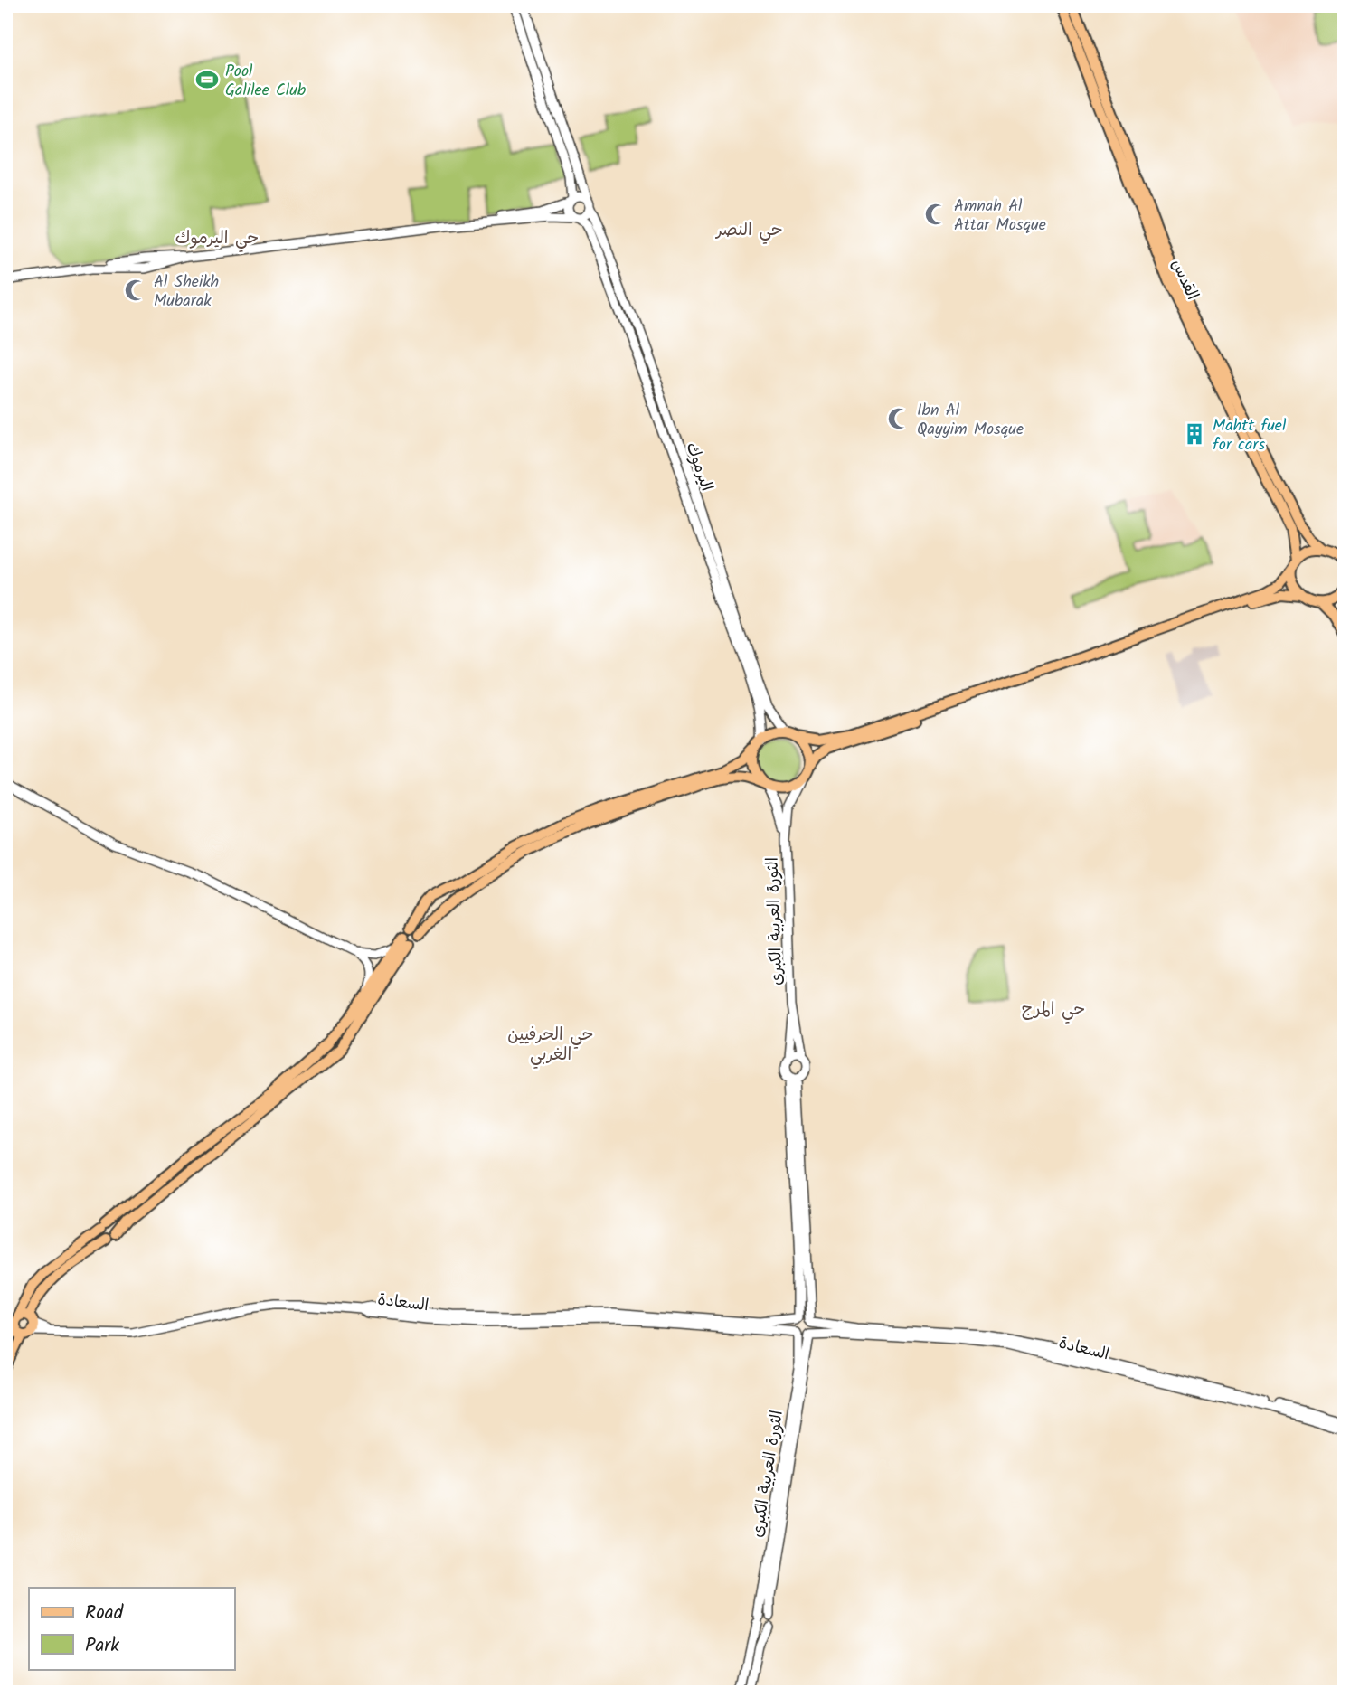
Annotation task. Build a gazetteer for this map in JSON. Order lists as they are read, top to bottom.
{
  "streets": {
    "main road": ["القدس"],
    "street": ["اليرموك", "الثورة العربية الكبرى", "السعادة"]
  },
  "crossings": [
    ["اليرموك", "الثورة العربية الكبرى"],
    ["الثورة العربية الكبرى", "السعادة"]
  ],
  "districts": [
    "حي النصر",
    "حي اليرموك",
    "حي المرج",
    "حي الحرفيين الغربي"
  ],
  "places": {
    "sports": ["Pool Galilee Club"],
    "mosque": ["Amnah Al Attar Mosque", "Al Sheikh Mubarak", "Ibn Al Qayyim Mosque"],
    "building": ["Mahtt fuel for cars"]
  },
  "legend": ["Road", "Park"]
}
